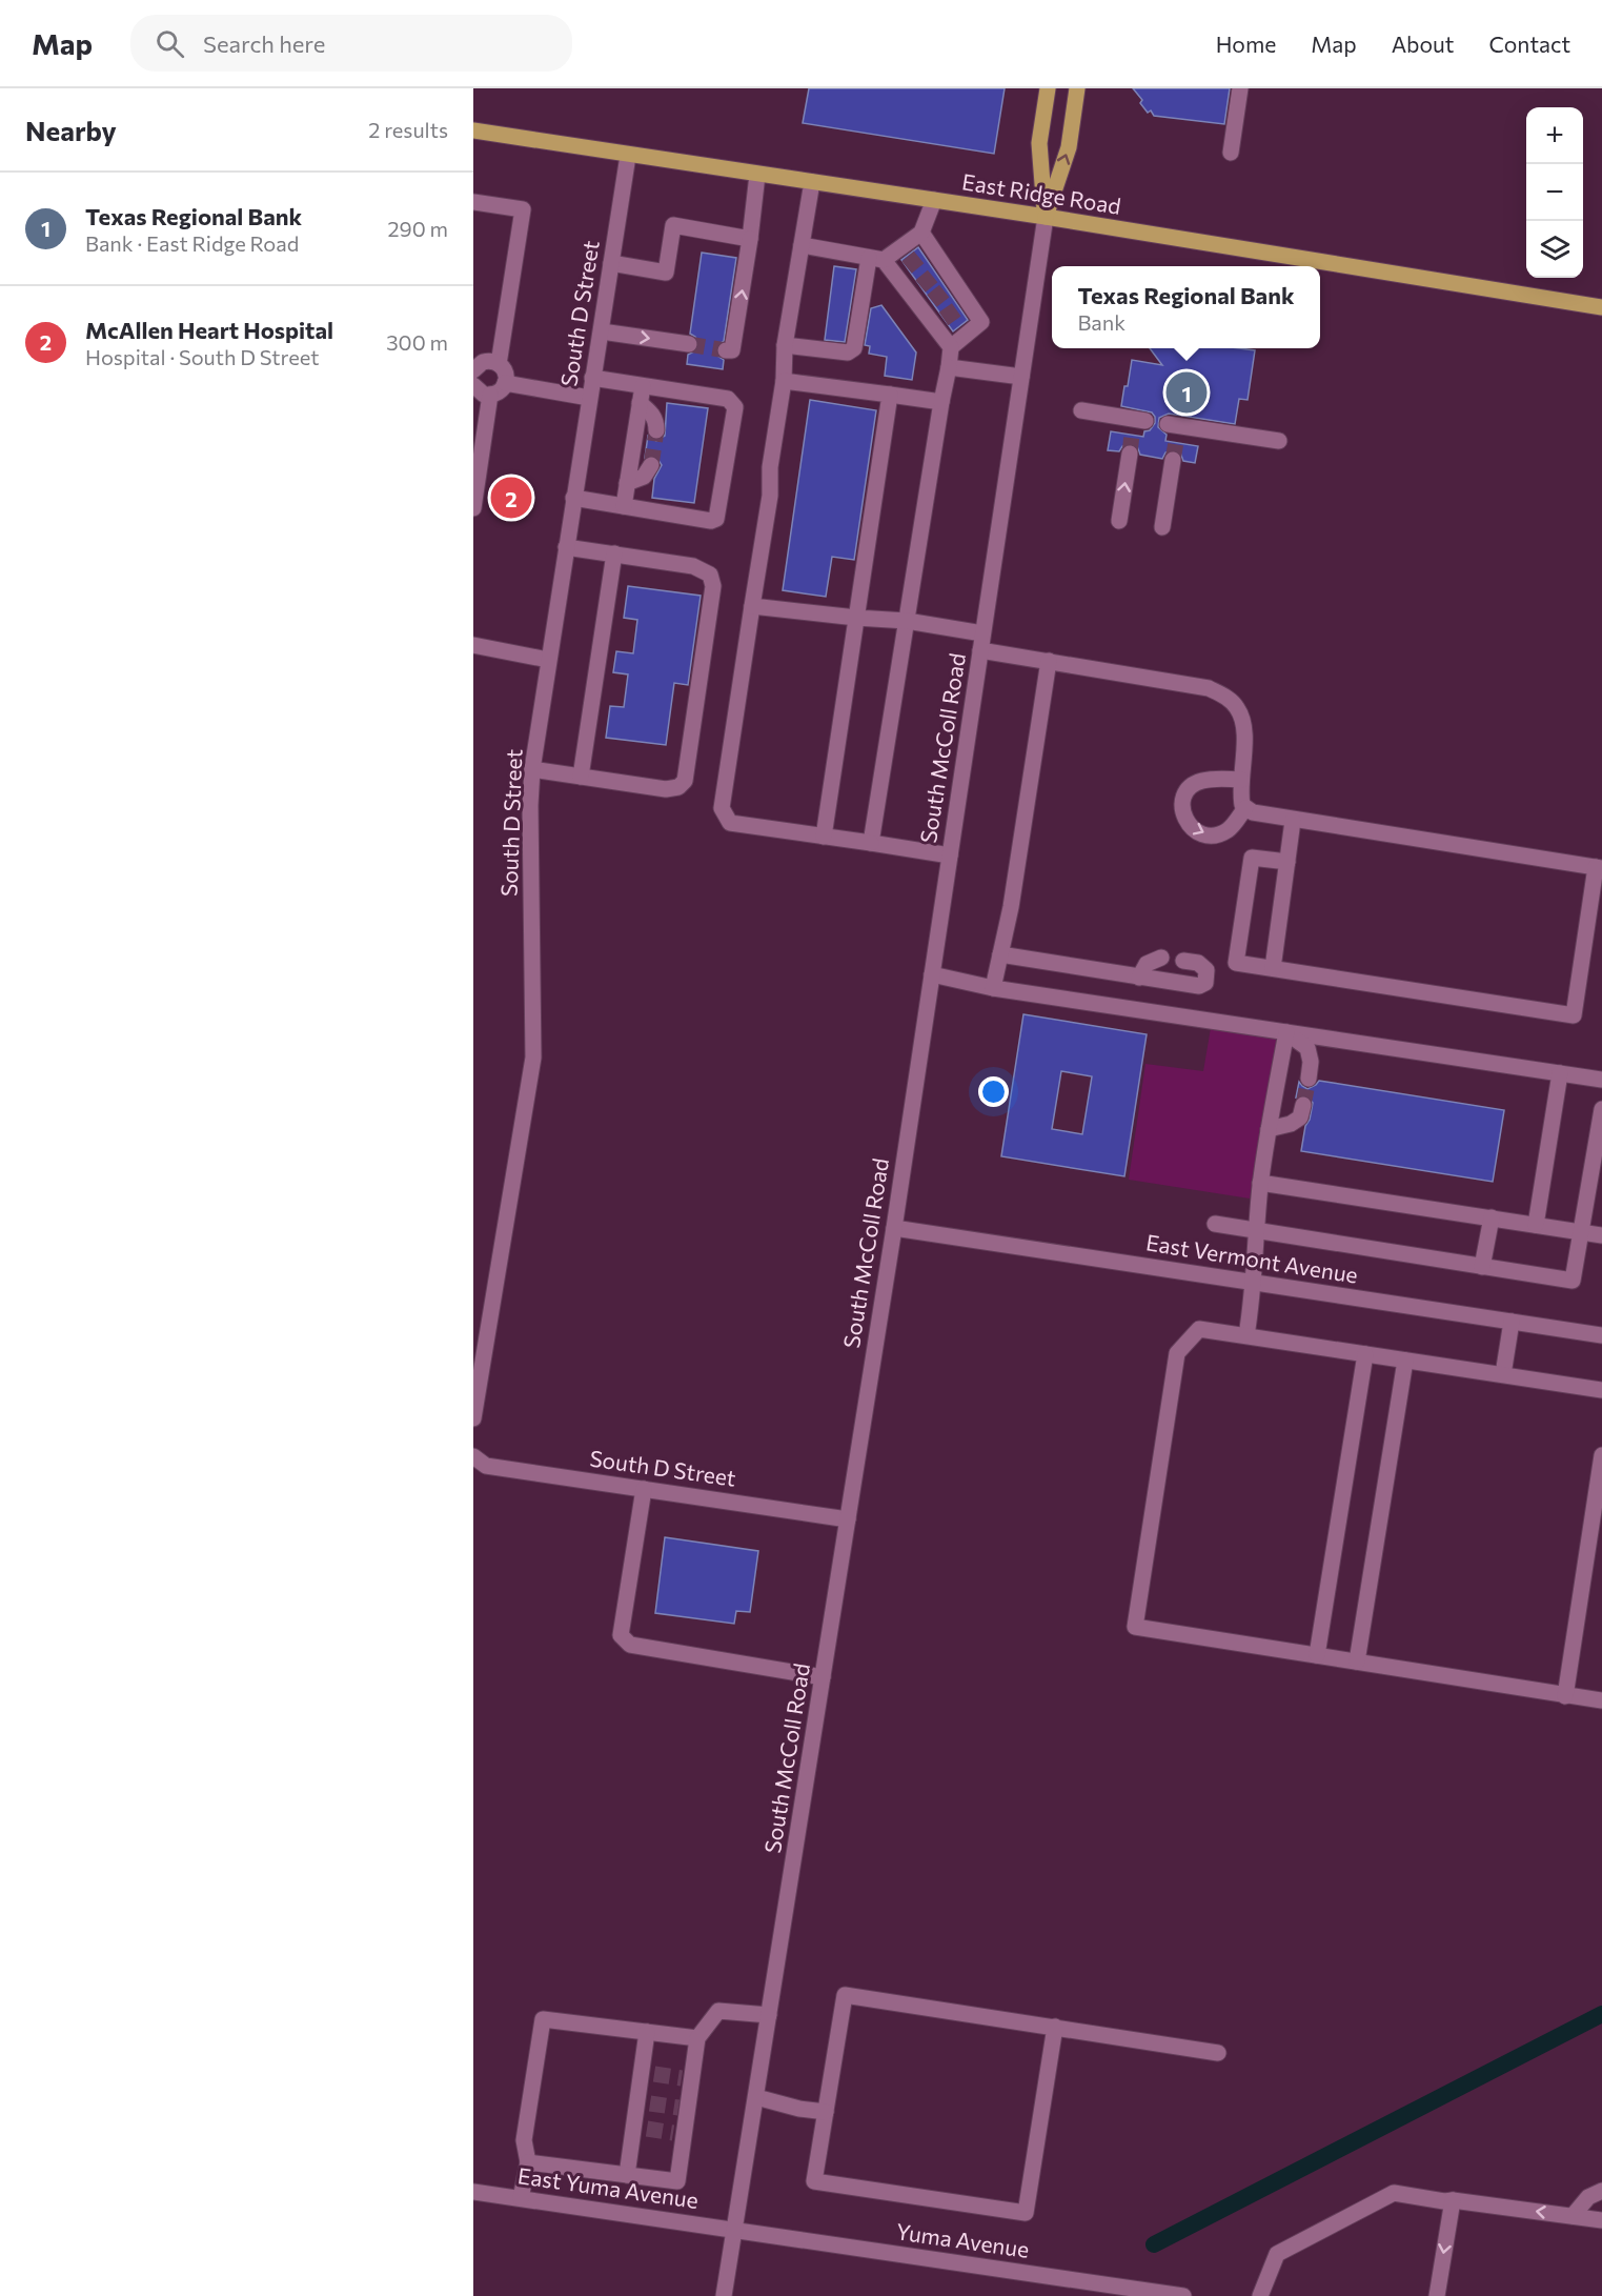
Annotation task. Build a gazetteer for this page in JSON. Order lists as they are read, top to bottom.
{
  "streets": {
    "main road": ["East Ridge Road", "South McColl Road"],
    "street": [
      "South D Street",
      "East Vermont Avenue",
      "East Yuma Avenue",
      "Yuma Avenue"
    ]
  },
  "crossings": [
    ["East Ridge Road", "South D Street"],
    ["East Ridge Road", "South McColl Road"],
    ["South D Street", "South McColl Road"],
    ["South McColl Road", "East Vermont Avenue"],
    ["South McColl Road", "East Yuma Avenue"],
    ["South McColl Road", "Yuma Avenue"],
    ["East Yuma Avenue", "Yuma Avenue"]
  ],
  "page": {
    "header": "Map",
    "search": "Search here",
    "nav": [
      "Home",
      "Map",
      "About",
      "Contact"
    ],
    "heading": ["Nearby", "2 results"],
    "map_buttons": ["+", "−"],
    "list": [
      {
        "mark": "1",
        "name": "Texas Regional Bank",
        "note": "Bank · East Ridge Road",
        "value": "290 m"
      },
      {
        "mark": "2",
        "name": "McAllen Heart Hospital",
        "note": "Hospital · South D Street",
        "value": "300 m"
      }
    ],
    "popup": ["Texas Regional Bank", "Bank"],
    "pins": ["1", "2"]
  }
}
